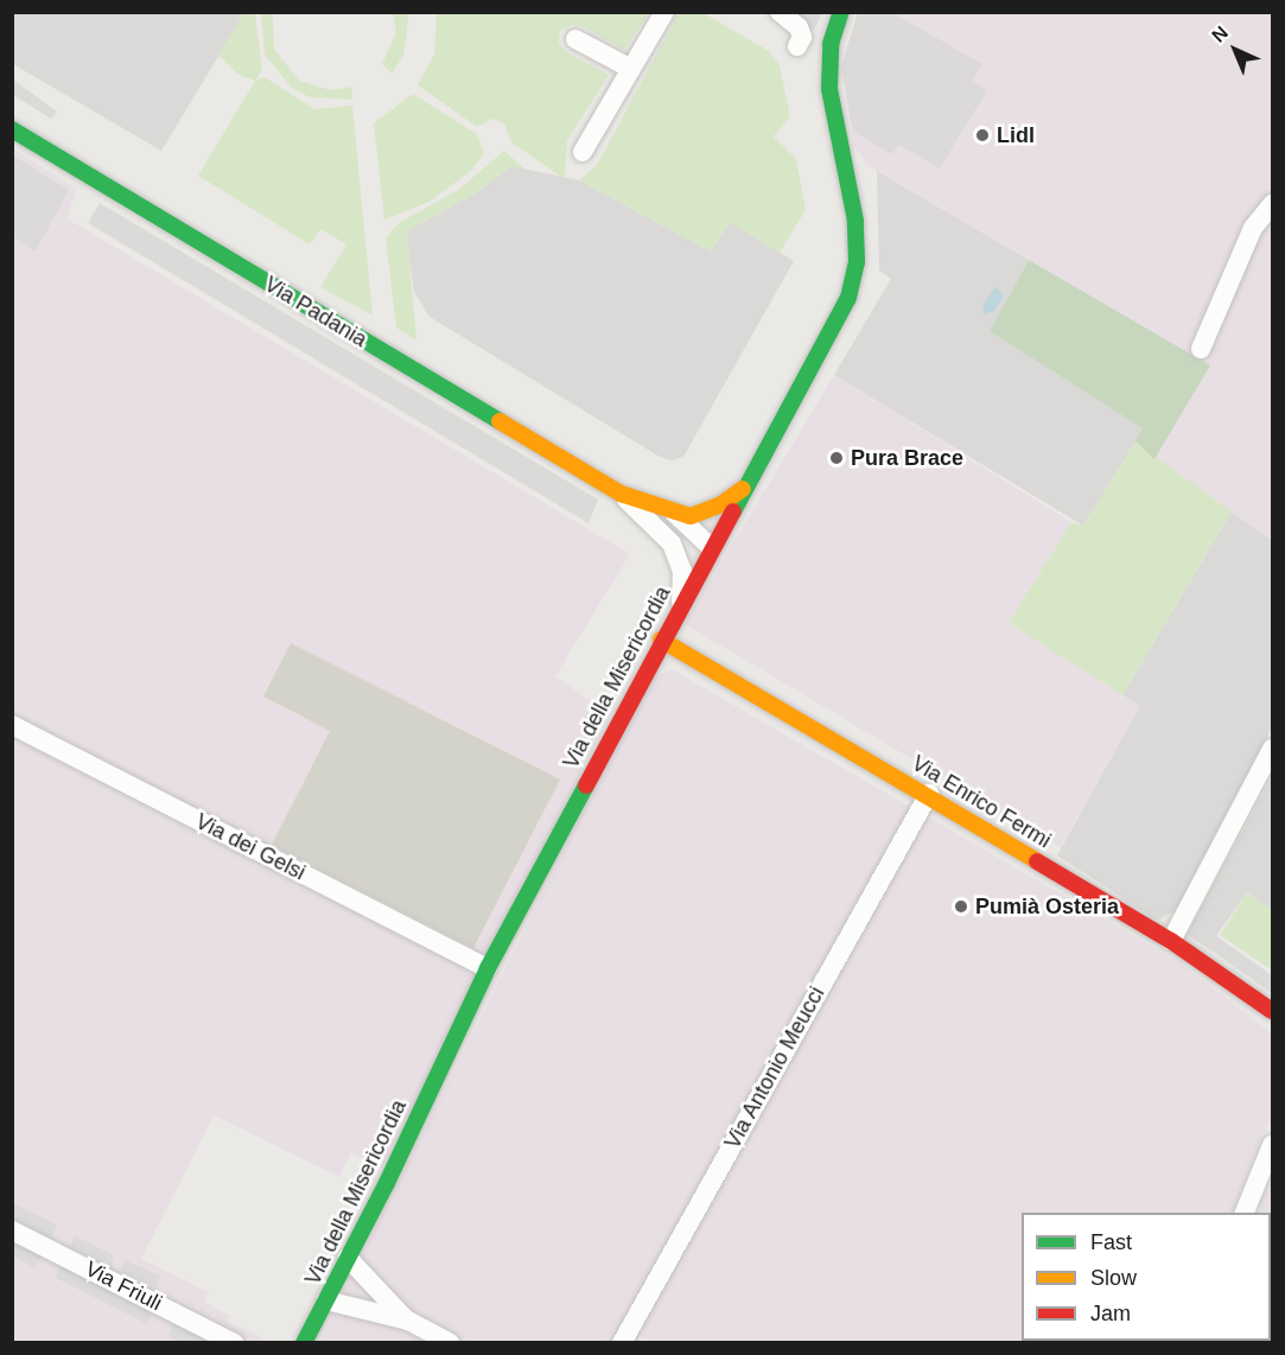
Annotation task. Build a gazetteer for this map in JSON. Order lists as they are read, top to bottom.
{
  "streets": {
    "street": [
      "Via Padania",
      "Via della Misericordia",
      "Via Enrico Fermi",
      "Via dei Gelsi",
      "Via Antonio Meucci",
      "Via Friuli"
    ]
  },
  "crossings": [
    ["Via Padania", "Via della Misericordia"],
    ["Via della Misericordia", "Via Enrico Fermi"],
    ["Via della Misericordia", "Via dei Gelsi"],
    ["Via Enrico Fermi", "Via Antonio Meucci"]
  ],
  "places": ["Lidl", "Pura Brace", "Pumià Osteria"],
  "legend": ["Fast", "Slow", "Jam"],
  "north": "top left"
}
